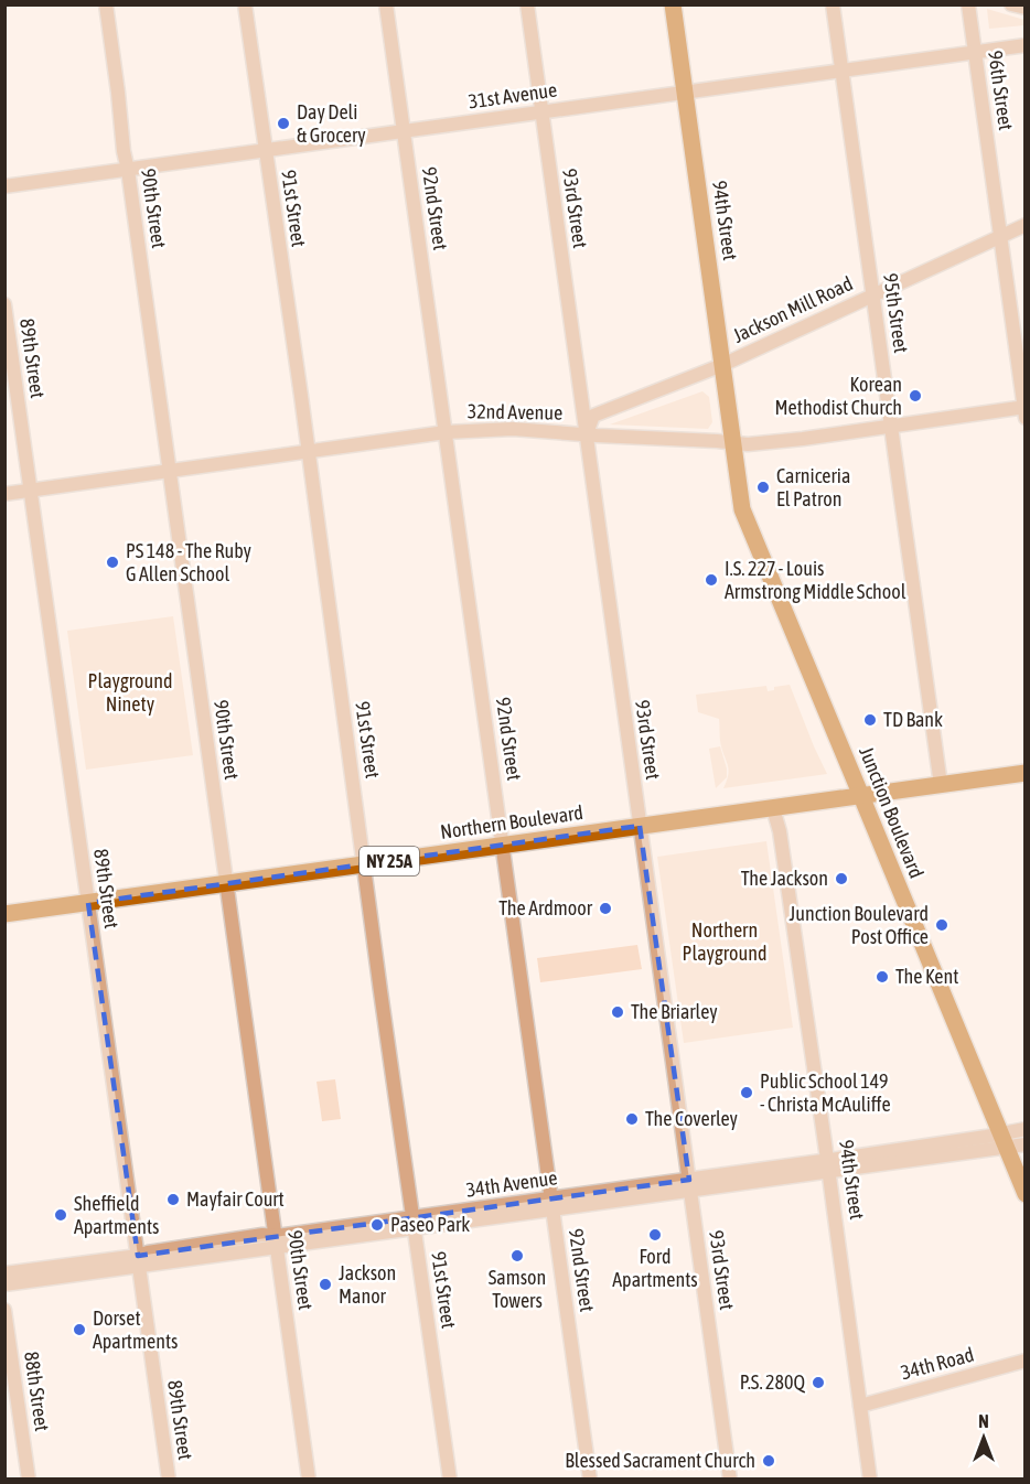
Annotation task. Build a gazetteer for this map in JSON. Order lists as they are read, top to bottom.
{
  "streets": {
    "main road": [
      "94th Street",
      "Junction Boulevard",
      "Northern Boulevard",
      "NY 25A"
    ],
    "street": [
      "96th Street",
      "31st Avenue",
      "90th Street",
      "91st Street",
      "92nd Street",
      "93rd Street",
      "Jackson Mill Road",
      "95th Street",
      "89th Street",
      "32nd Avenue",
      "34th Avenue",
      "34th Road",
      "88th Street"
    ]
  },
  "crossings": [
    ["96th Street", "31st Avenue"],
    ["96th Street", "Jackson Mill Road"],
    ["96th Street", "32nd Avenue"],
    ["31st Avenue", "90th Street"],
    ["31st Avenue", "91st Street"],
    ["31st Avenue", "92nd Street"],
    ["31st Avenue", "93rd Street"],
    ["31st Avenue", "94th Street"],
    ["31st Avenue", "95th Street"],
    ["90th Street", "32nd Avenue"],
    ["90th Street", "Northern Boulevard"],
    ["90th Street", "34th Avenue"],
    ["91st Street", "32nd Avenue"],
    ["91st Street", "Northern Boulevard"],
    ["91st Street", "34th Avenue"],
    ["92nd Street", "32nd Avenue"],
    ["92nd Street", "Northern Boulevard"],
    ["92nd Street", "34th Avenue"],
    ["93rd Street", "Jackson Mill Road"],
    ["93rd Street", "32nd Avenue"],
    ["93rd Street", "Northern Boulevard"],
    ["93rd Street", "34th Avenue"],
    ["94th Street", "Jackson Mill Road"],
    ["94th Street", "32nd Avenue"],
    ["94th Street", "Junction Boulevard"],
    ["94th Street", "Northern Boulevard"],
    ["94th Street", "34th Avenue"],
    ["94th Street", "34th Road"],
    ["Jackson Mill Road", "95th Street"],
    ["Jackson Mill Road", "32nd Avenue"],
    ["95th Street", "32nd Avenue"],
    ["95th Street", "Northern Boulevard"],
    ["89th Street", "32nd Avenue"],
    ["89th Street", "Northern Boulevard"],
    ["89th Street", "34th Avenue"],
    ["32nd Avenue", "Junction Boulevard"],
    ["Junction Boulevard", "Northern Boulevard"],
    ["Junction Boulevard", "34th Avenue"]
  ],
  "parks": ["Playground Ninety", "Northern Playground"],
  "places": [
    "Day Deli & Grocery",
    "Korean Methodist Church",
    "Carniceria El Patron",
    "PS 148 - The Ruby G Allen School",
    "I.S. 227 - Louis Armstrong Middle School",
    "TD Bank",
    "The Jackson",
    "The Ardmoor",
    "Junction Boulevard Post Office",
    "The Kent",
    "The Briarley",
    "Public School 149 - Christa McAuliffe",
    "The Coverley",
    "Mayfair Court",
    "Sheffield Apartments",
    "Paseo Park",
    "Ford Apartments",
    "Samson Towers",
    "Jackson Manor",
    "Dorset Apartments",
    "P.S. 280Q",
    "Blessed Sacrament Church"
  ],
  "north": "top"
}
